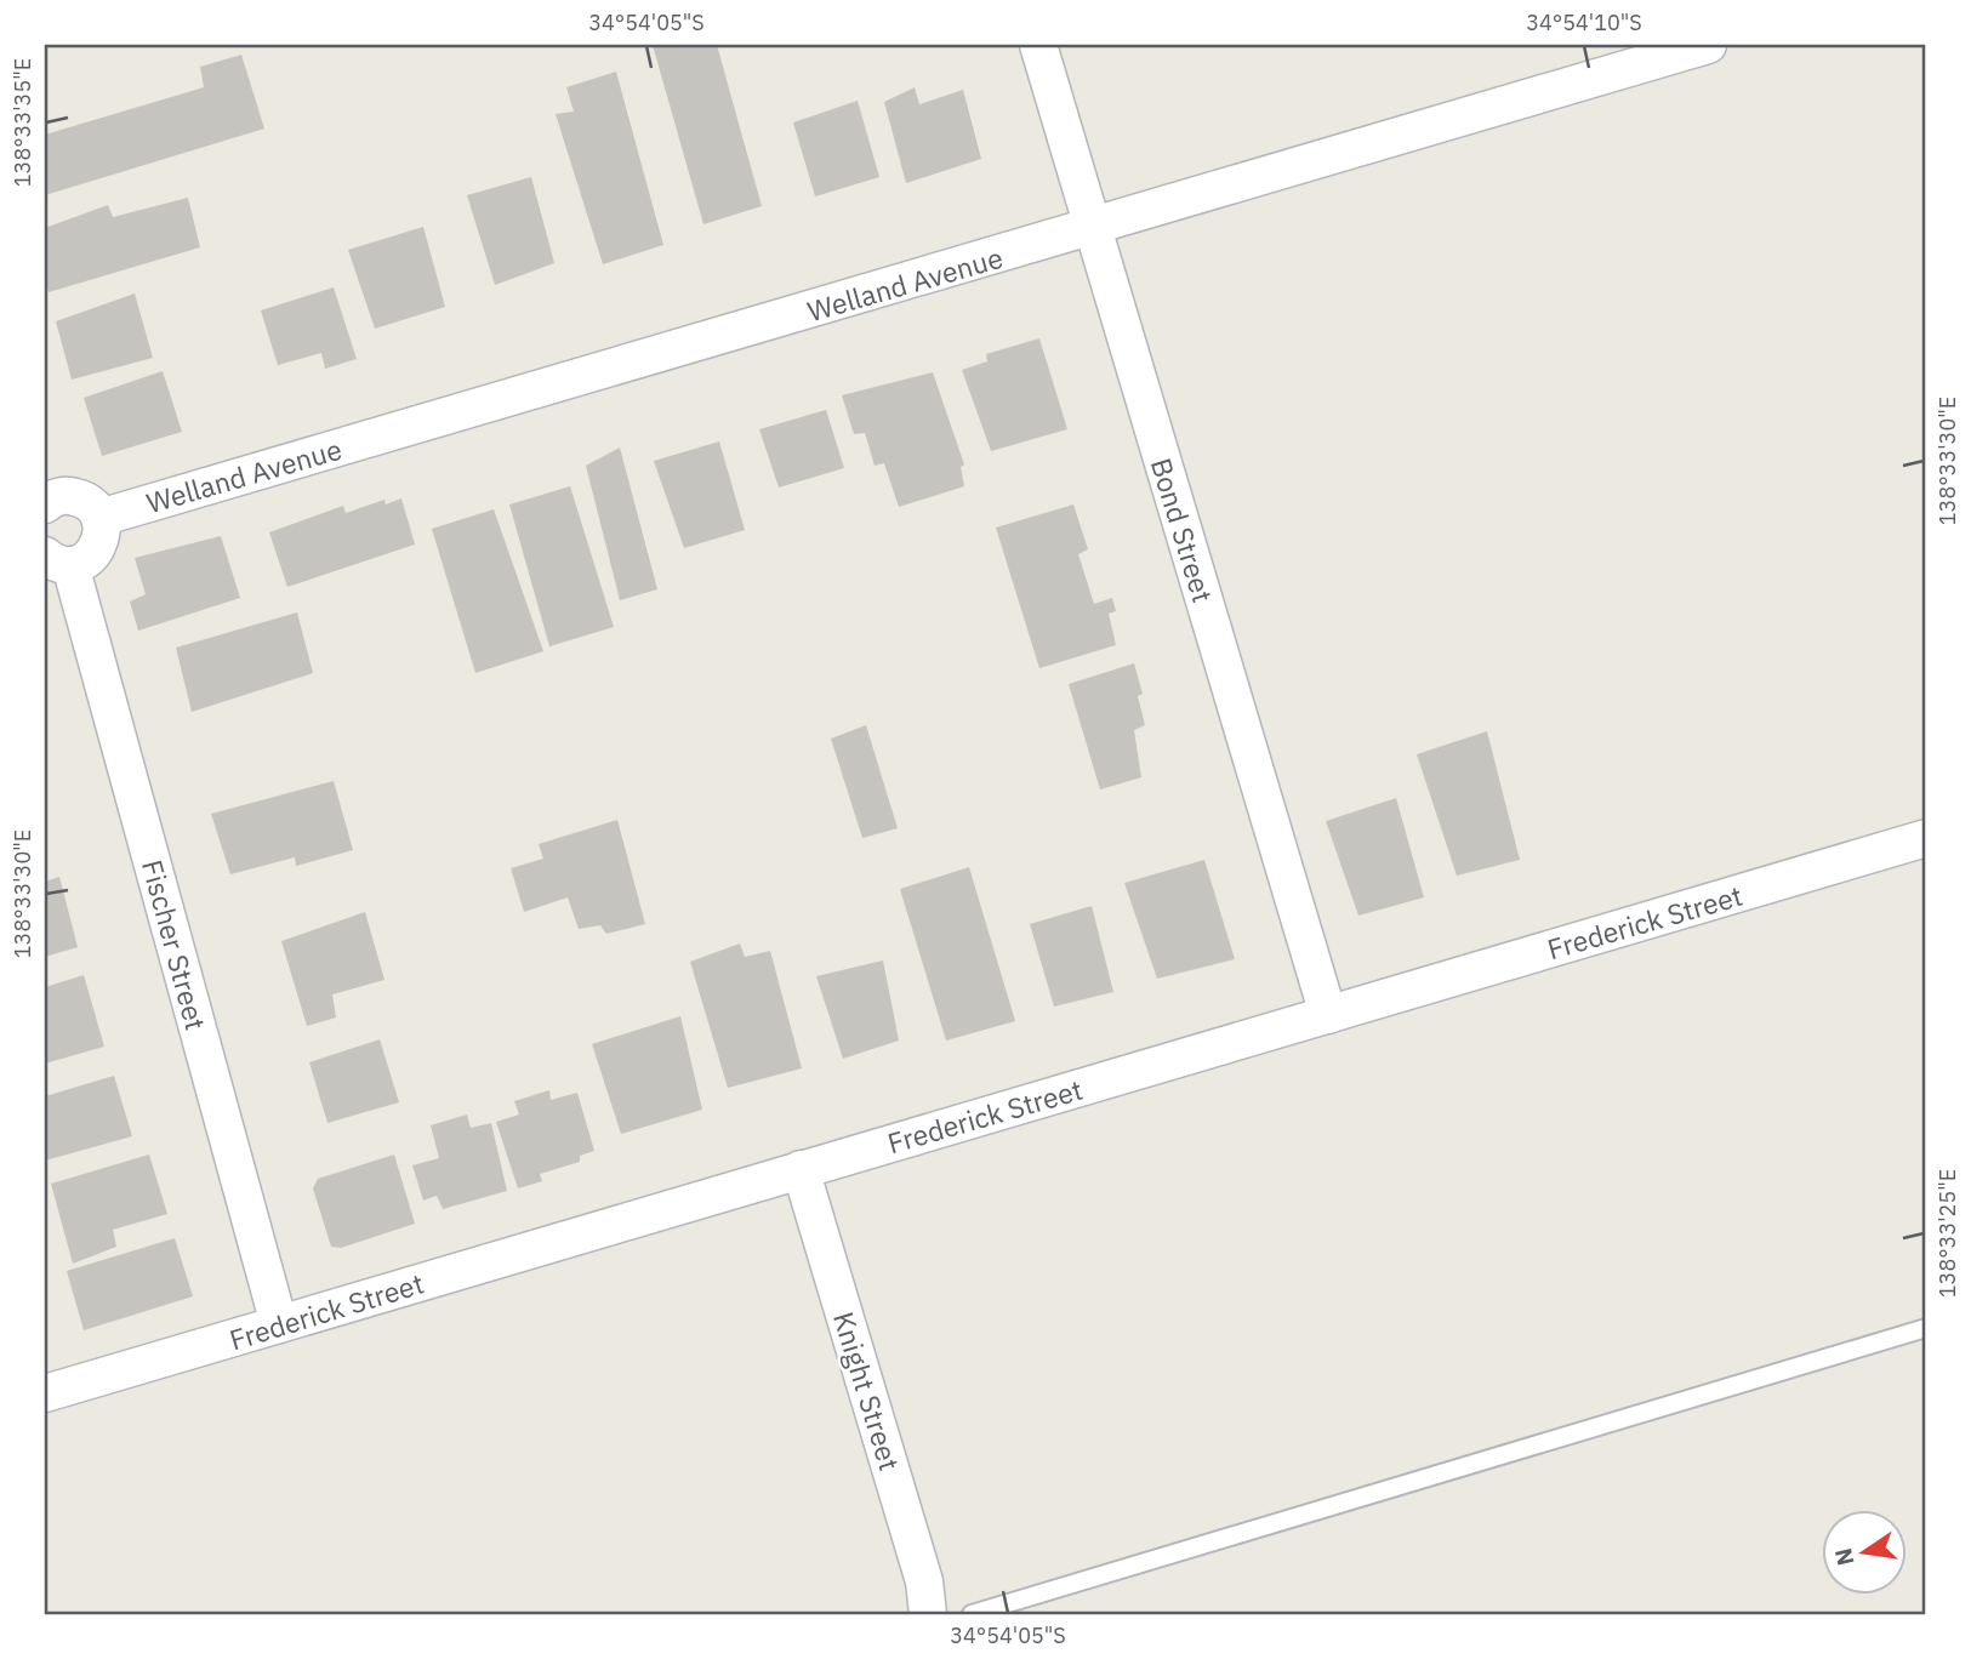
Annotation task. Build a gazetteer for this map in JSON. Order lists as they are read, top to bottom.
{
  "streets": {
    "street": [
      "Welland Avenue",
      "Bond Street",
      "Frederick Street",
      "Fischer Street",
      "Knight Street"
    ]
  },
  "crossings": [
    ["Welland Avenue", "Bond Street"],
    ["Bond Street", "Frederick Street"],
    ["Frederick Street", "Fischer Street"],
    ["Frederick Street", "Knight Street"]
  ],
  "north": "left",
  "coordinates": [
    "34°54'05\"S",
    "34°54'10\"S",
    "138°33'35\"E",
    "138°33'30\"E",
    "138°33'25\"E"
  ]
}
